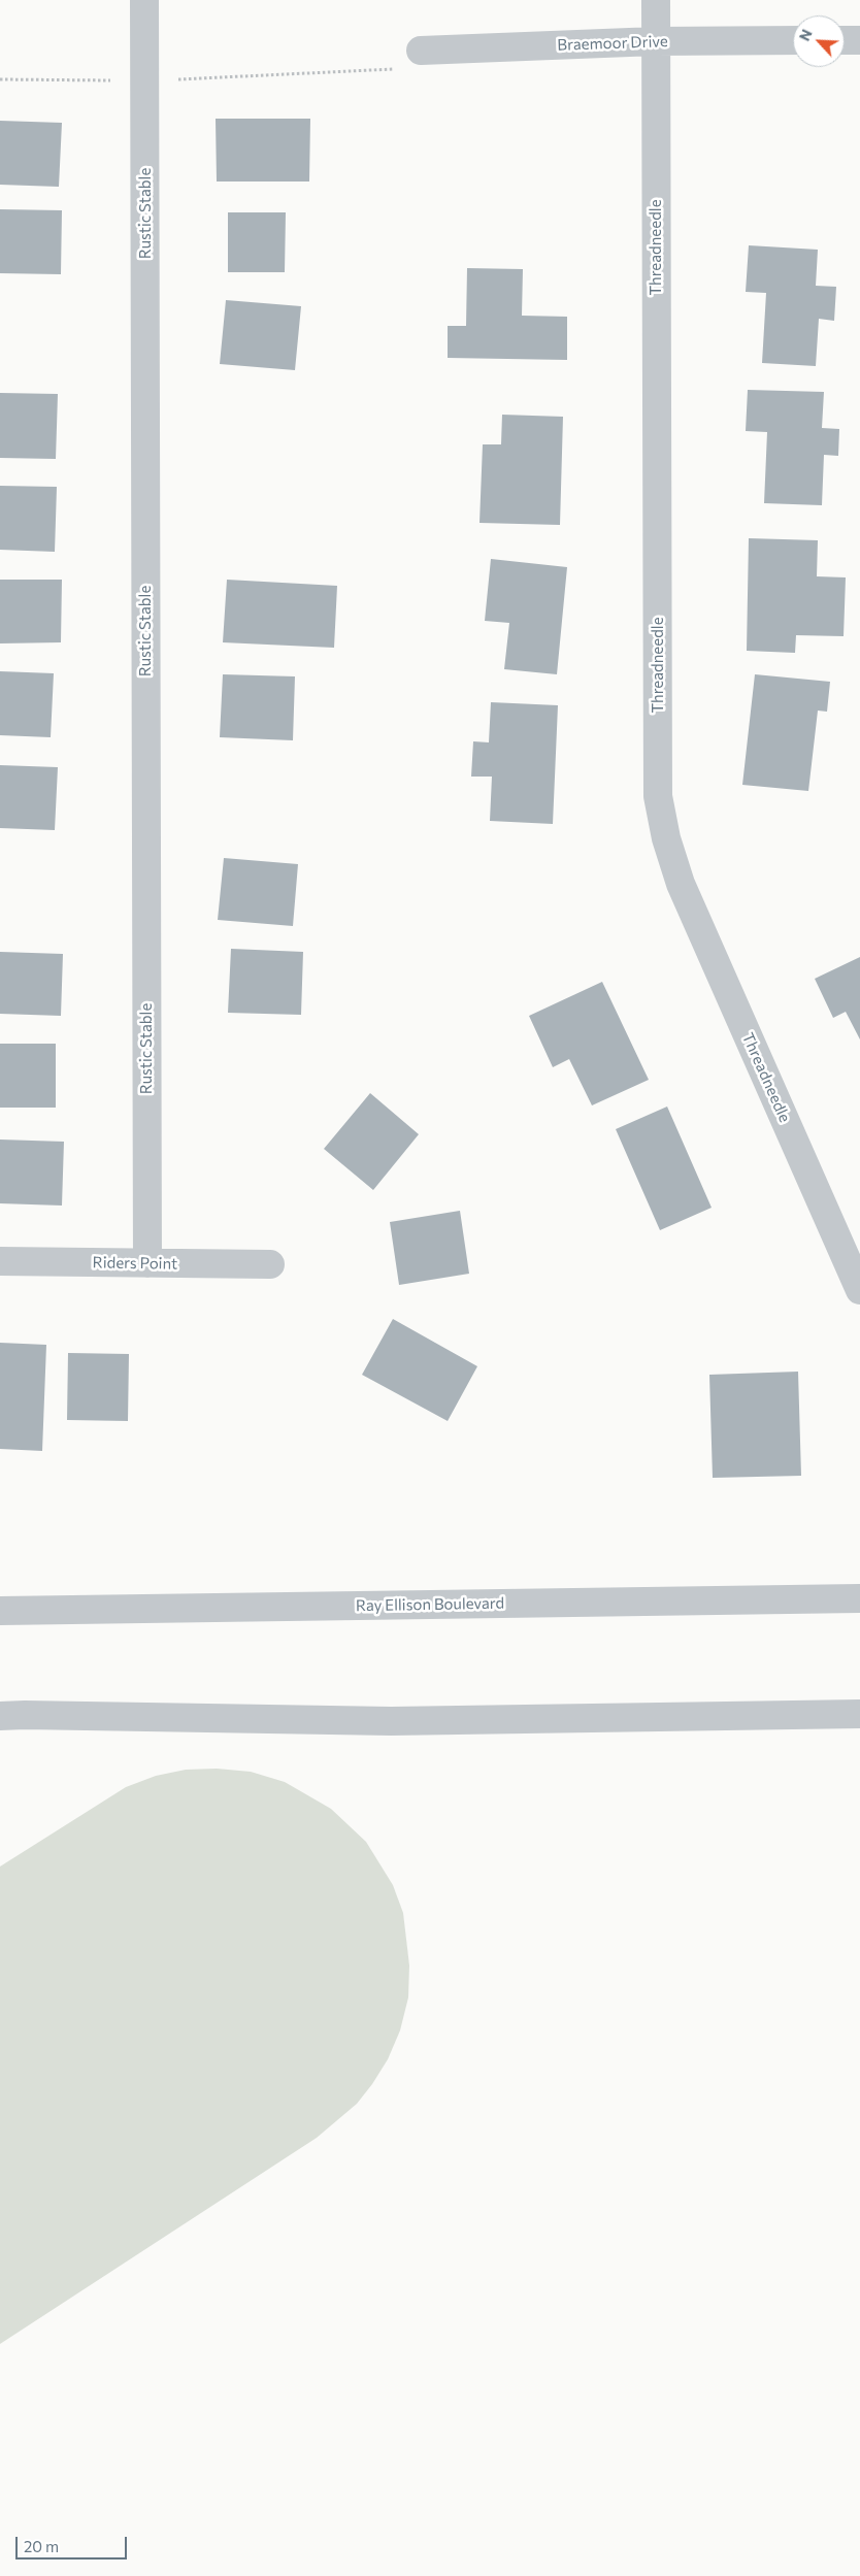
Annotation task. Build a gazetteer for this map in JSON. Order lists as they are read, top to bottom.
{
  "streets": {
    "street": [
      "Braemoor Drive",
      "Rustic Stable",
      "Threadneedle",
      "Riders Point",
      "Ray Ellison Boulevard"
    ]
  },
  "crossings": [
    ["Braemoor Drive", "Threadneedle"],
    ["Rustic Stable", "Riders Point"]
  ],
  "scale_bar": "20 m",
  "north": "top left"
}
